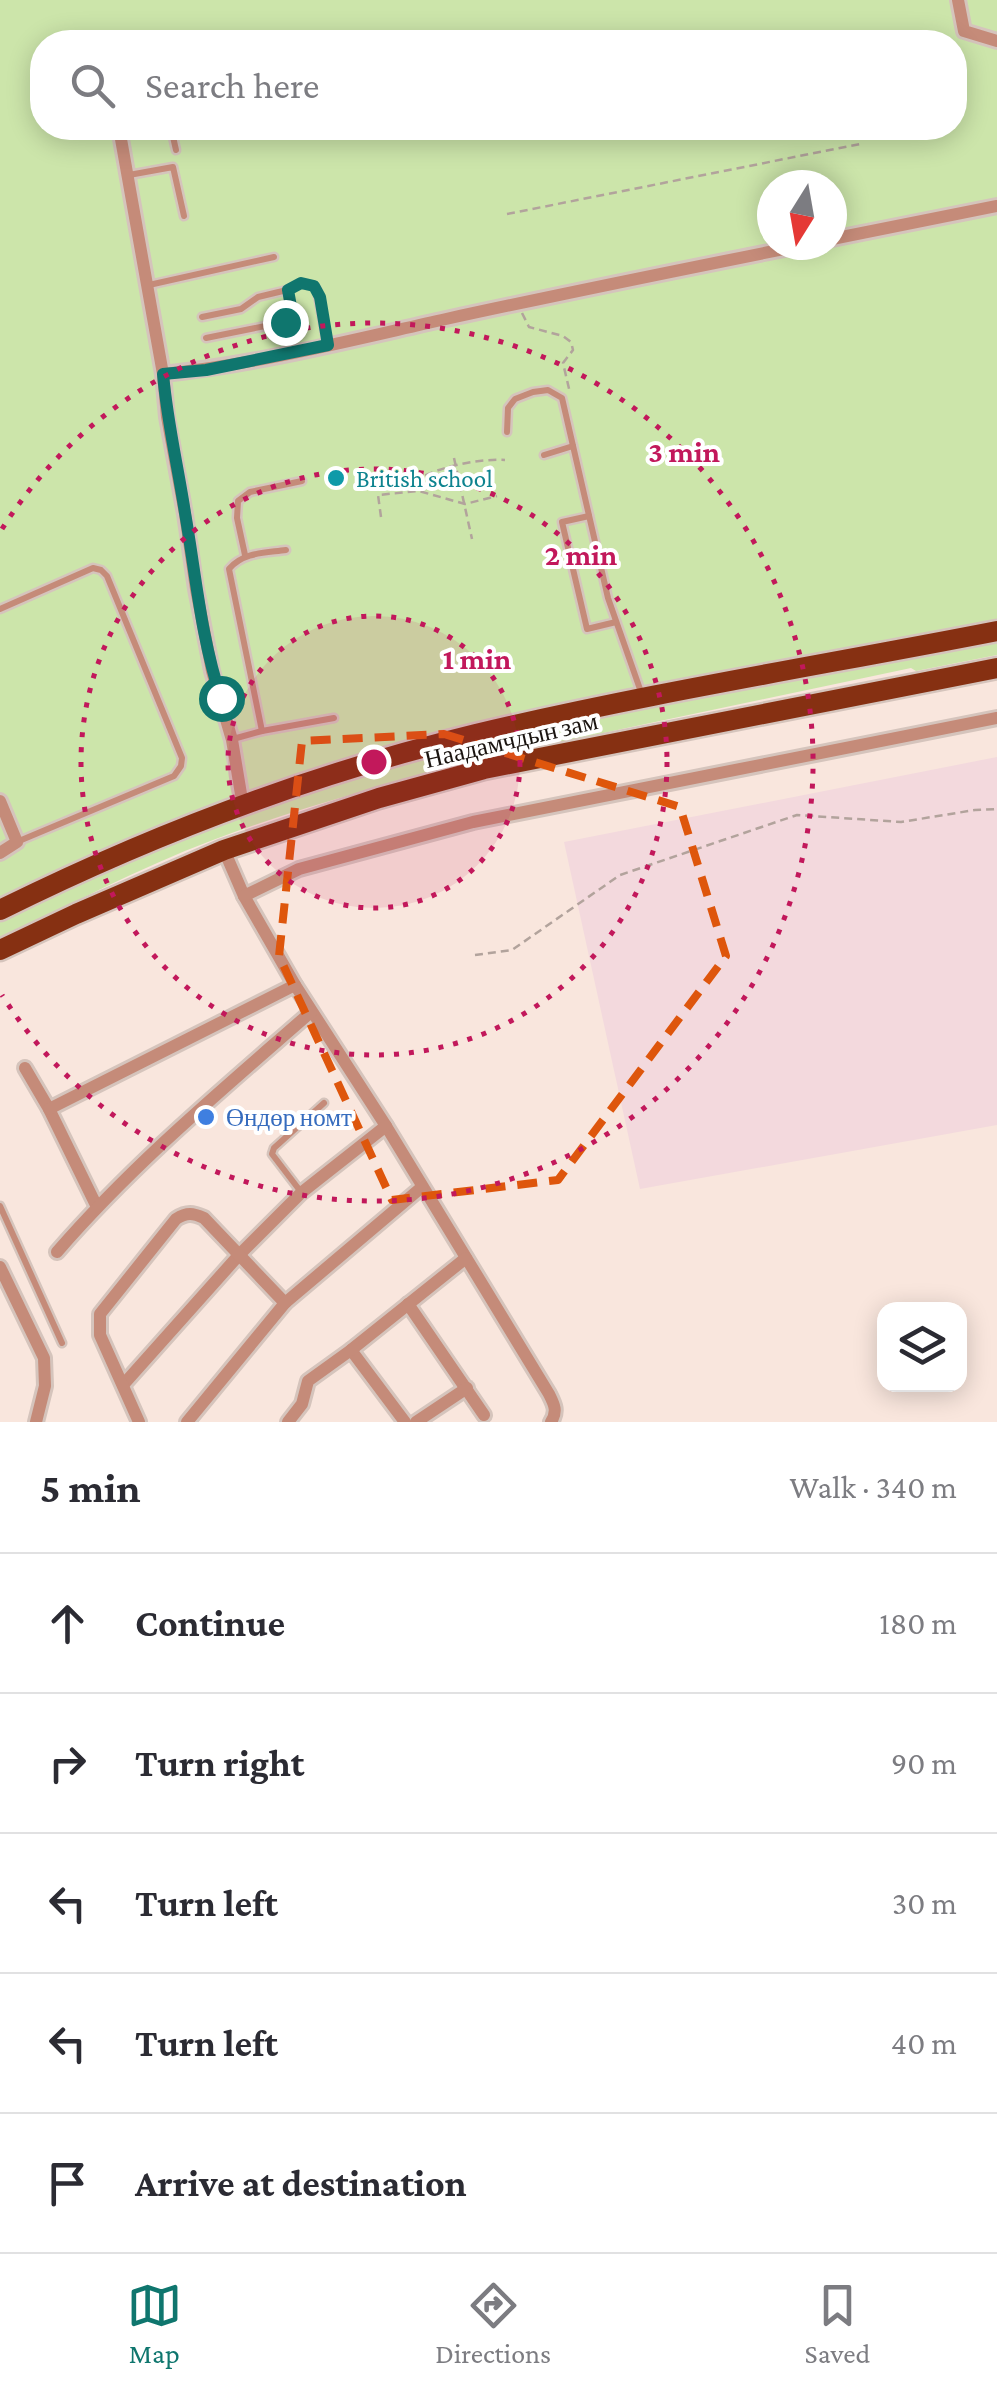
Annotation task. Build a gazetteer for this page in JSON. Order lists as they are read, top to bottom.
{
  "streets": {
    "highway": ["Наадамчдын зам"]
  },
  "places": ["British school", "Өндөр номт"],
  "north": "bottom",
  "page": {
    "search": "Search here",
    "heading": ["5 min", "Walk · 340 m"],
    "list": [
      ["Continue", "180 m"],
      ["Turn right", "90 m"],
      ["Turn left", "30 m"],
      ["Turn left", "40 m"],
      "Arrive at destination"
    ],
    "nav": ["Map", "Directions", "Saved"]
  },
  "rings": ["3 min", "2 min", "1 min"]
}
